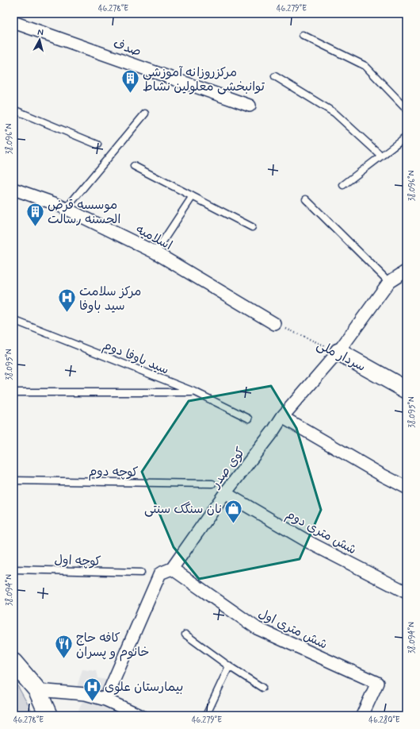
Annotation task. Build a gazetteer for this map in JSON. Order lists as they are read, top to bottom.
{
  "streets": {
    "street": [
      "صدف",
      "اسلامیه",
      "سردار ملی",
      "کوی صدر",
      "شش متری دوم",
      "شش متری اول"
    ],
    "lane": ["سید باوفا دوم", "کوچه دوم", "کوچه اول"]
  },
  "crossings": [
    ["اسلامیه", "سردار ملی"],
    ["سردار ملی", "کوی صدر"],
    ["کوی صدر", "شش متری دوم"],
    ["کوی صدر", "شش متری اول"]
  ],
  "places": {
    "building": ["مرکزروزانه آموزشی توانبخشی معلولین نشاط", "موسسه قرض الحسنه رسالت"],
    "hospital": ["مرکز سلامت سید باوفا", "بیمارستان علوی"],
    "shop": ["نان سنگک سنتی"],
    "restaurant": ["کافه حاج‌ خانوم‌ و پسران"]
  },
  "north": "top",
  "coordinates": [
    "46.278°E",
    "46.279°E",
    "38.096°N",
    "38.095°N",
    "38.094°N",
    "46.280°E"
  ]
}
